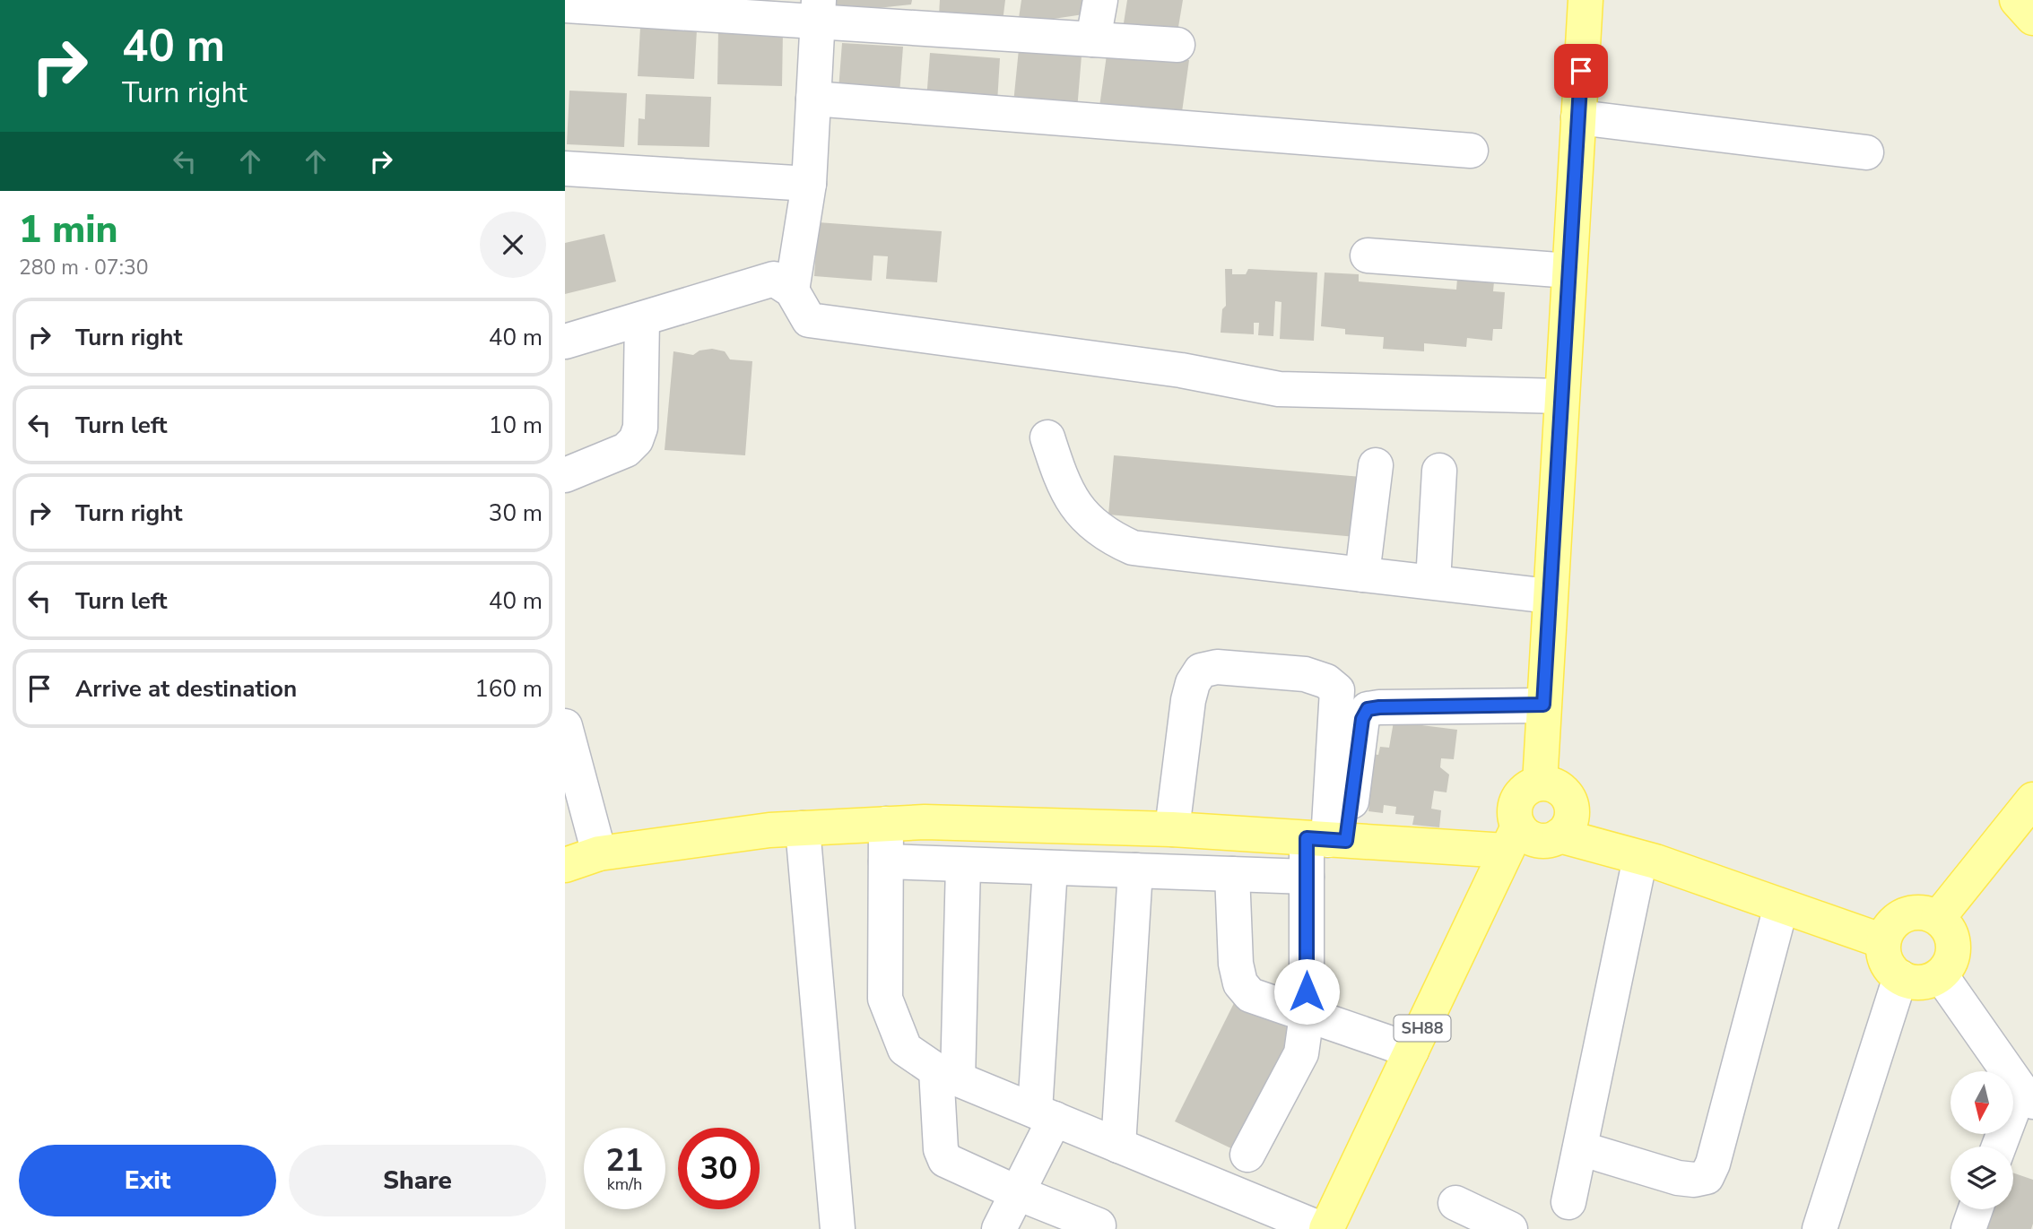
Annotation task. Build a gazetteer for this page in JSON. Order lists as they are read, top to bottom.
{
  "streets": {
    "main road": ["SH88"]
  },
  "north": "bottom",
  "page": {
    "turn": ["40 m", "Turn right"],
    "heading": ["1 min", "280 m · 07:30"],
    "list": [
      {
        "name": "Turn right",
        "value": "40 m"
      },
      {
        "name": "Turn left",
        "value": "10 m"
      },
      {
        "name": "Turn right",
        "value": "30 m"
      },
      {
        "name": "Turn left",
        "value": "40 m"
      },
      {
        "name": "Arrive at destination",
        "value": "160 m"
      }
    ],
    "speed": "21 km/h",
    "limit": "30",
    "buttons": ["Exit", "Share"]
  }
}
